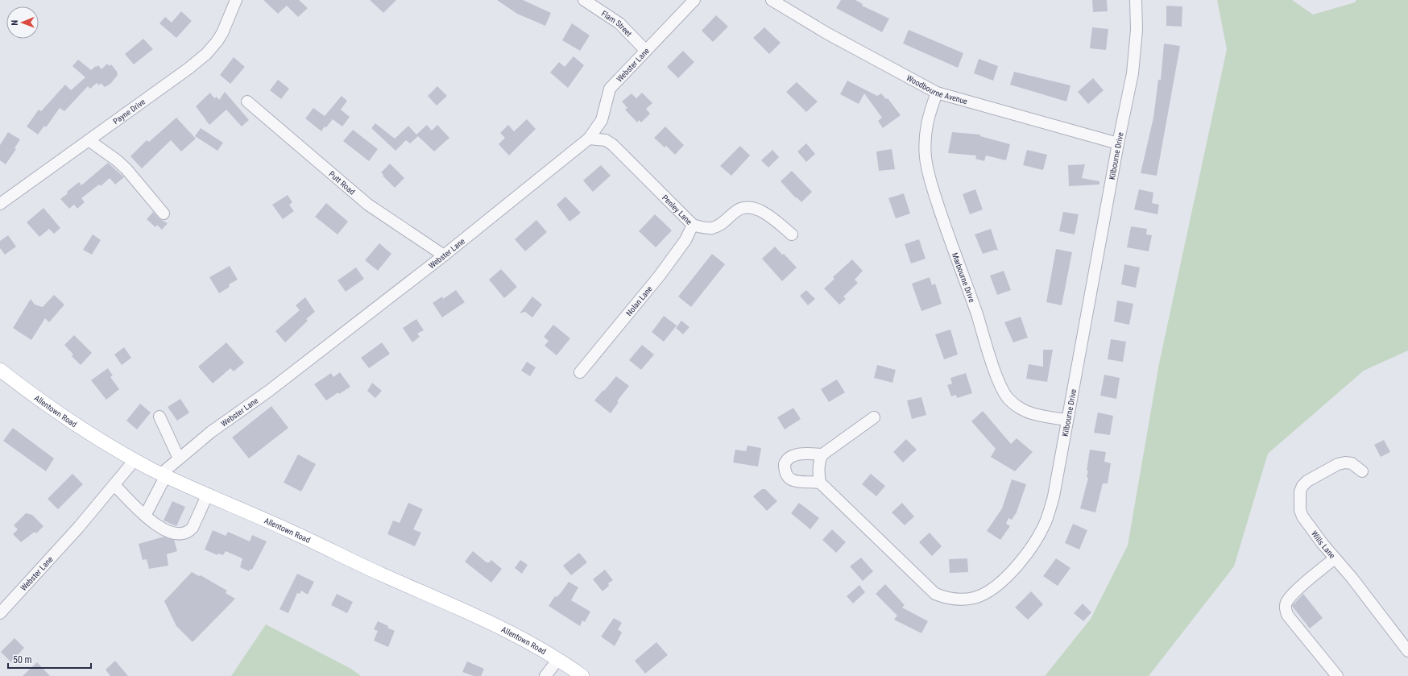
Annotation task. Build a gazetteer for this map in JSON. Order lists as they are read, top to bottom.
{
  "streets": {
    "main road": ["Allentown Road"],
    "street": [
      "Flam Street",
      "Webster Lane",
      "Woodbourne Avenue",
      "Payne Drive",
      "Kilbourne Drive",
      "Putt Road",
      "Penley Lane",
      "Marbourne Drive",
      "Nolan Lane",
      "Wills Lane"
    ]
  },
  "crossings": [
    ["Flam Street", "Webster Lane"],
    ["Webster Lane", "Putt Road"],
    ["Webster Lane", "Penley Lane"],
    ["Webster Lane", "Allentown Road"],
    ["Woodbourne Avenue", "Kilbourne Drive"],
    ["Woodbourne Avenue", "Marbourne Drive"],
    ["Kilbourne Drive", "Marbourne Drive"],
    ["Penley Lane", "Nolan Lane"]
  ],
  "scale_bar": "50 m",
  "north": "left"
}
